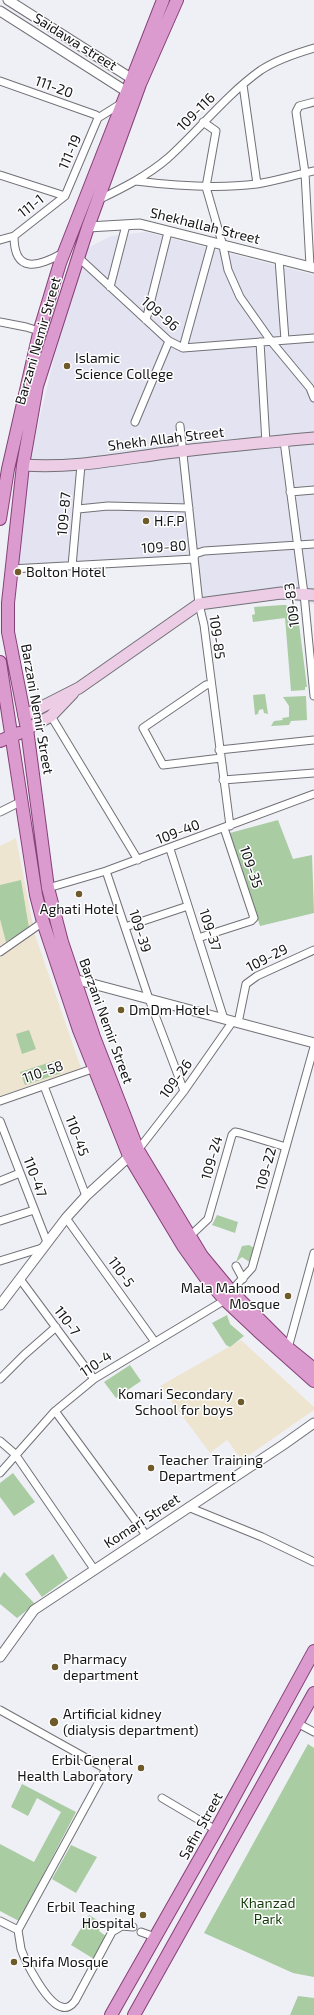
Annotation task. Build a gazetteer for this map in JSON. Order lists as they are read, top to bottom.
{
  "streets": {
    "main road": ["Barzani Nemir Street", "Shekh Allah Street", "Safin Street"],
    "street": [
      "Saidawa street",
      "111-20",
      "109-116",
      "111-19",
      "111-1",
      "Shekhallah Street",
      "109-96",
      "109-87",
      "109-80",
      "109-83",
      "109-85",
      "109-40",
      "109-35",
      "109-37",
      "109-39",
      "109-29",
      "110-58",
      "109-26",
      "110-45",
      "109-24",
      "109-22",
      "110-47",
      "110-5",
      "110-7",
      "110-4",
      "Komari Street"
    ]
  },
  "crossings": [
    ["Saidawa street", "Barzani Nemir Street"],
    ["111-20", "111-19"],
    ["109-116", "Barzani Nemir Street"],
    ["111-19", "111-1"],
    ["Shekhallah Street", "Barzani Nemir Street"],
    ["109-96", "Barzani Nemir Street"],
    ["Barzani Nemir Street", "Shekh Allah Street"],
    ["Barzani Nemir Street", "109-80"],
    ["Barzani Nemir Street", "109-40"],
    ["Barzani Nemir Street", "110-58"],
    ["Barzani Nemir Street", "109-26"],
    ["Barzani Nemir Street", "109-24"],
    ["Barzani Nemir Street", "109-22"],
    ["Barzani Nemir Street", "110-4"],
    ["Shekh Allah Street", "109-87"],
    ["Shekh Allah Street", "109-83"],
    ["Shekh Allah Street", "109-85"],
    ["109-87", "109-80"],
    ["109-80", "109-83"],
    ["109-80", "109-85"],
    ["109-85", "109-40"],
    ["109-85", "109-35"],
    ["109-40", "109-35"],
    ["109-40", "109-37"],
    ["109-40", "109-39"],
    ["109-35", "109-37"],
    ["109-37", "109-29"],
    ["109-37", "109-26"],
    ["109-39", "109-26"],
    ["109-29", "109-26"],
    ["110-58", "110-45"],
    ["109-24", "109-22"],
    ["109-22", "110-4"],
    ["110-5", "110-4"],
    ["110-7", "110-4"]
  ],
  "parks": ["Khanzad Park"],
  "places": [
    "Islamic Science College",
    "H.F.P",
    "Bolton Hotel",
    "Aghati Hotel",
    "DmDm Hotel",
    "Mala Mahmood Mosque",
    "Komari Secondary School for boys",
    "Teacher Training Department",
    "Pharmacy department",
    "Artificial kidney (dialysis department)",
    "Erbil General Health Laboratory",
    "Erbil Teaching Hospital",
    "Shifa Mosque"
  ]
}
